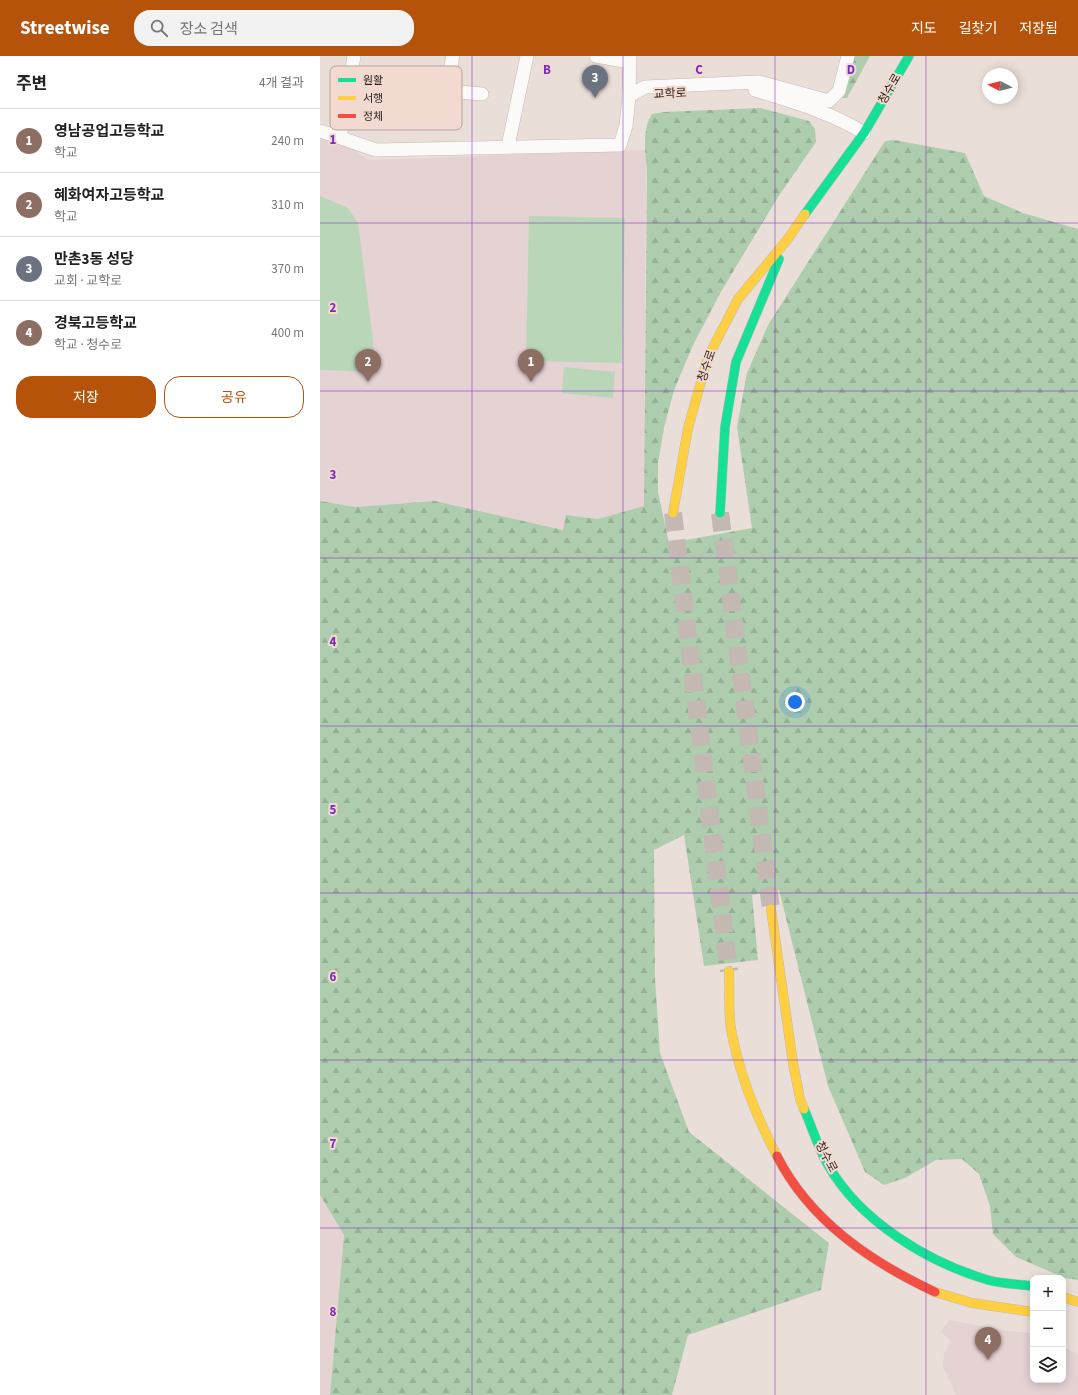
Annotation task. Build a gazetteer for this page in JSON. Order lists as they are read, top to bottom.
{
  "streets": {
    "main road": ["청수로"],
    "street": ["교학로"]
  },
  "crossings": [
    ["청수로", "교학로"]
  ],
  "legend": ["원활", "서행", "정체"],
  "north": "left",
  "page": {
    "header": "Streetwise",
    "search": "장소 검색",
    "nav": ["지도", "길찾기", "저장됨"],
    "heading": ["주변", "4개 결과"],
    "pins": [
      "3",
      "1",
      "2",
      "4"
    ],
    "list": [
      {
        "mark": "1",
        "name": "영남공업고등학교",
        "note": "학교",
        "value": "240 m"
      },
      {
        "mark": "2",
        "name": "혜화여자고등학교",
        "note": "학교",
        "value": "310 m"
      },
      {
        "mark": "3",
        "name": "만촌3동 성당",
        "note": "교회 · 교학로",
        "value": "370 m"
      },
      {
        "mark": "4",
        "name": "경북고등학교",
        "note": "학교 · 청수로",
        "value": "400 m"
      }
    ],
    "buttons": ["저장", "공유"],
    "map_buttons": ["+", "−"]
  },
  "grid": {
    "columns": ["B", "C", "D"],
    "rows": [
      "1",
      "2",
      "3",
      "4",
      "5",
      "6",
      "7",
      "8"
    ]
  }
}
